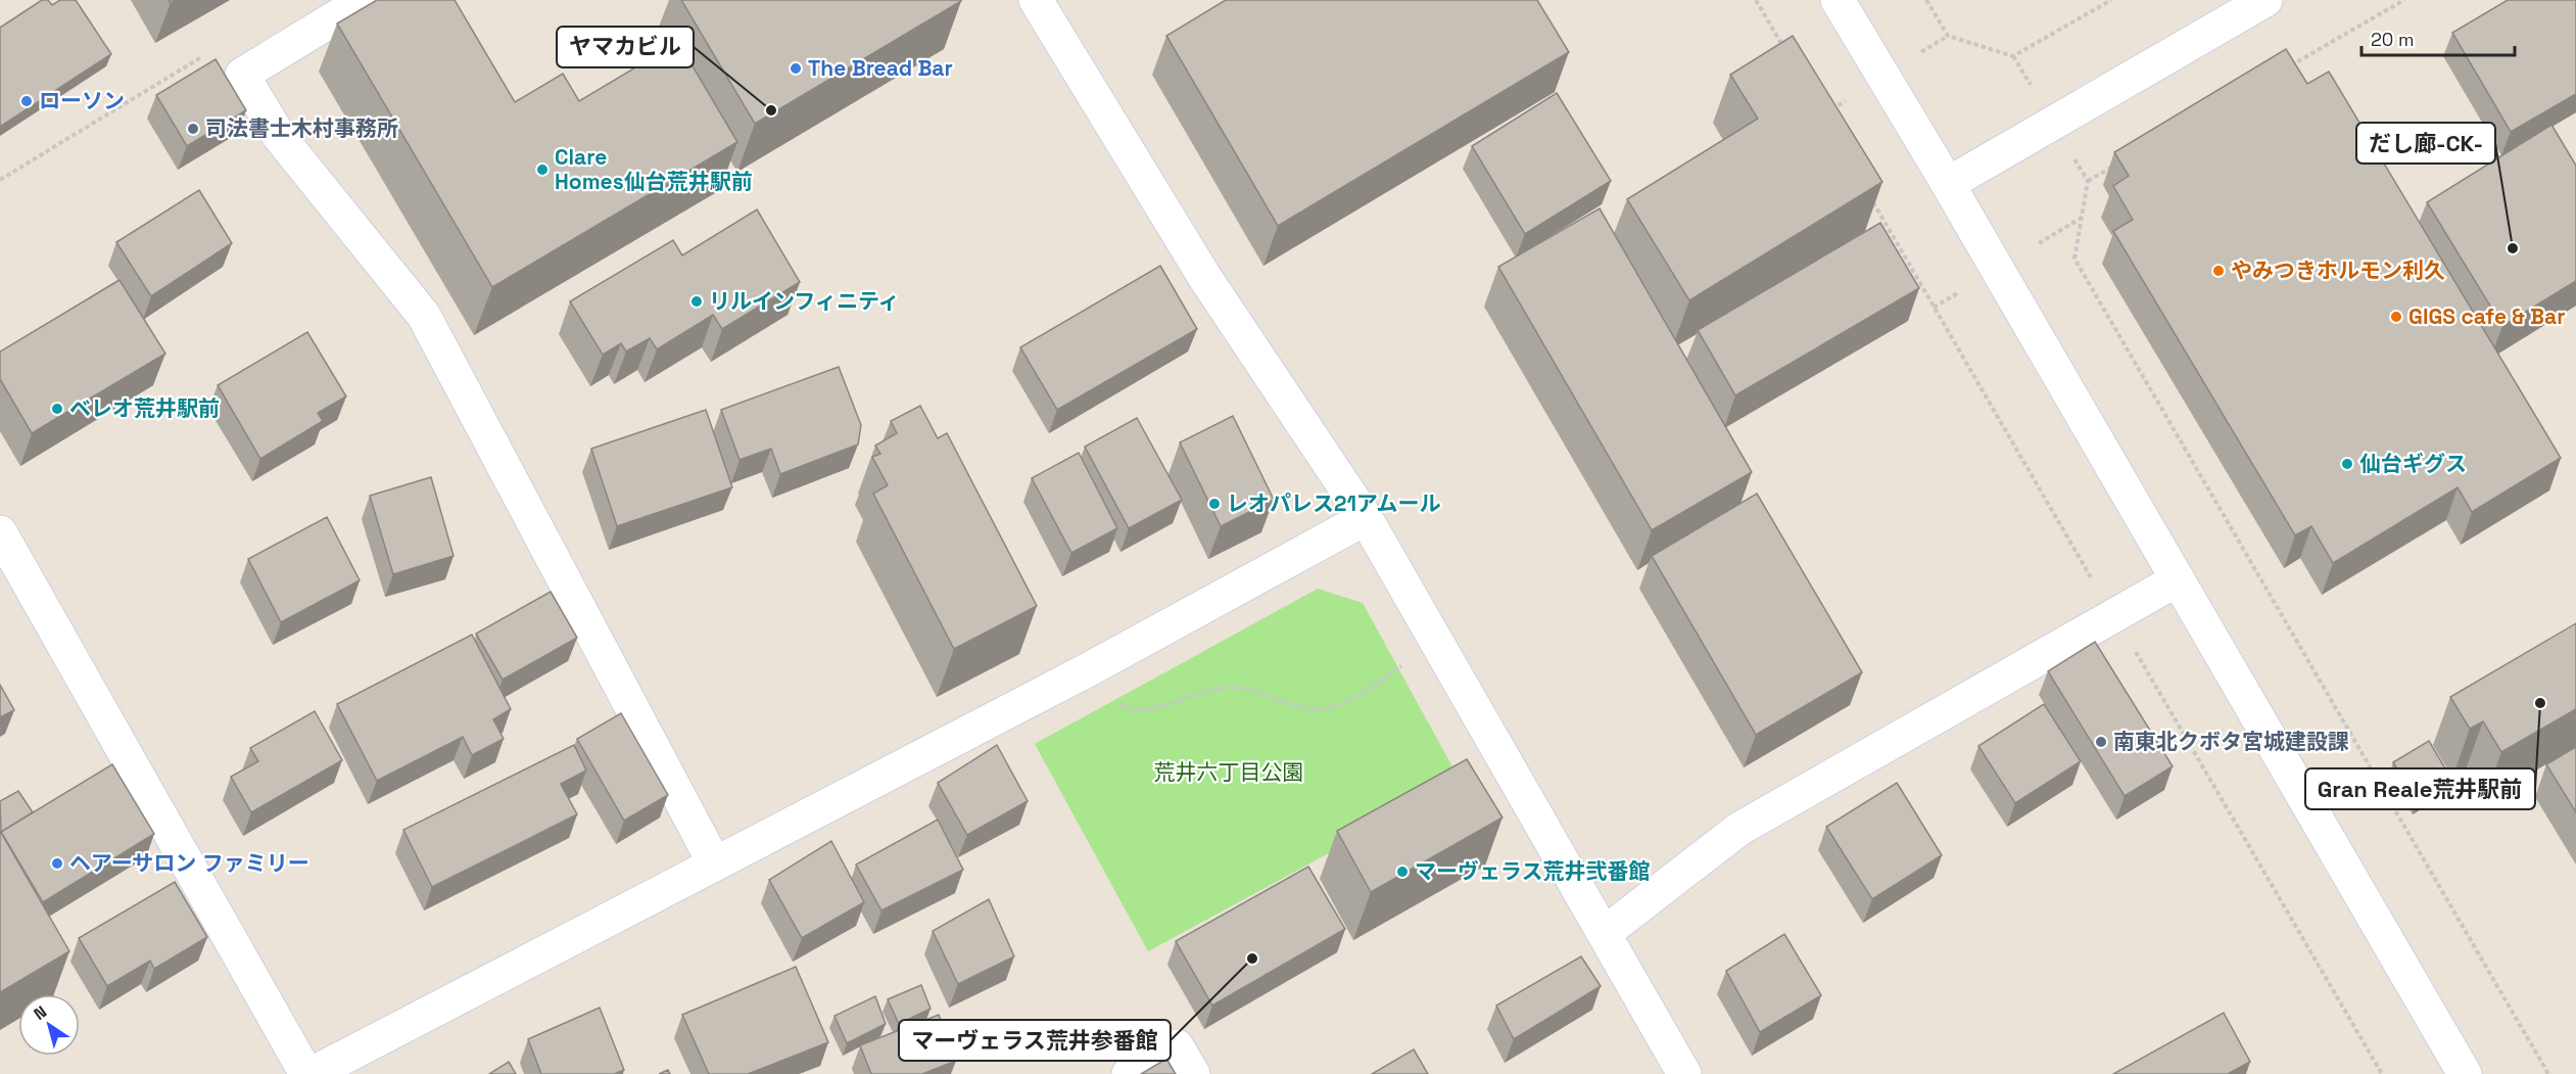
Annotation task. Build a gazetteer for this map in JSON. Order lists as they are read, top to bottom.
{
  "parks": ["荒井六丁目公園"],
  "places": [
    "The Bread Bar",
    "ローソン",
    "ヤマカビル",
    "司法書士木村事務所",
    "Clare Homes仙台荒井駅前",
    "だし廊-CK-",
    "やみつきホルモン利久",
    "リルインフィニティ",
    "GIGS cafe & Bar",
    "ベレオ荒井駅前",
    "仙台ギグス",
    "レオパレス21アムール",
    "Gran Reale荒井駅前",
    "南東北クボタ宮城建設課",
    "ヘアーサロン ファミリー",
    "マーヴェラス荒井弐番館",
    "マーヴェラス荒井参番館"
  ],
  "scale_bar": "20 m",
  "north": "top left"
}
